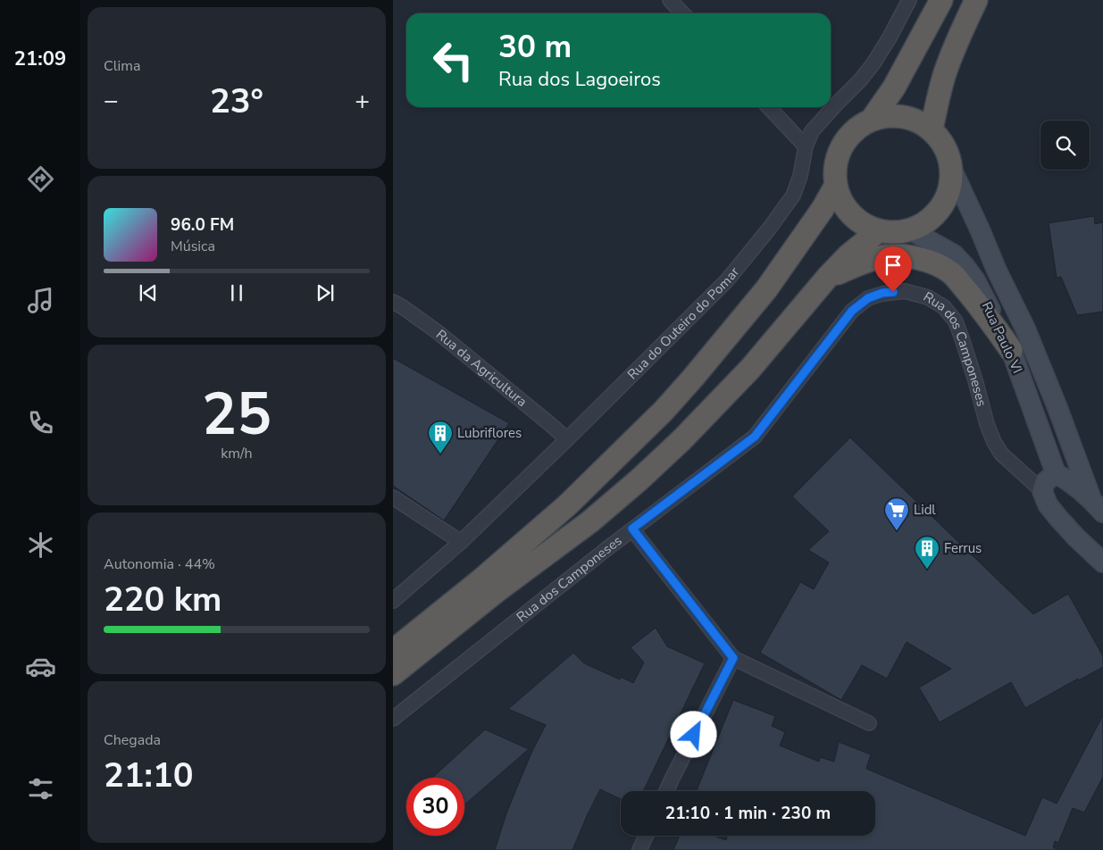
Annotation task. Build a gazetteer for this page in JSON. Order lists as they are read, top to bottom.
{
  "streets": {
    "main road": ["Rua Paulo VI"],
    "street": ["Rua do Outeiro do Pomar", "Rua dos Camponeses", "Rua da Agricultura"]
  },
  "crossings": [
    ["Rua do Outeiro do Pomar", "Rua da Agricultura"]
  ],
  "places": {
    "building": ["Lubriflores", "Ferrus"],
    "supermarket": ["Lidl"]
  },
  "page": {
    "tabs": "21:09",
    "tile": [
      "Clima",
      ["25", "km/h"],
      ["Autonomia · 44%", "220 km"],
      ["Chegada", "21:10"]
    ],
    "turn": ["30 m", "Rua dos Lagoeiros"],
    "heat": ["−", "23°", "+"],
    "song": ["96.0 FM", "Música"],
    "limit": "30",
    "trip": "21:10 · 1 min · 230 m"
  }
}
